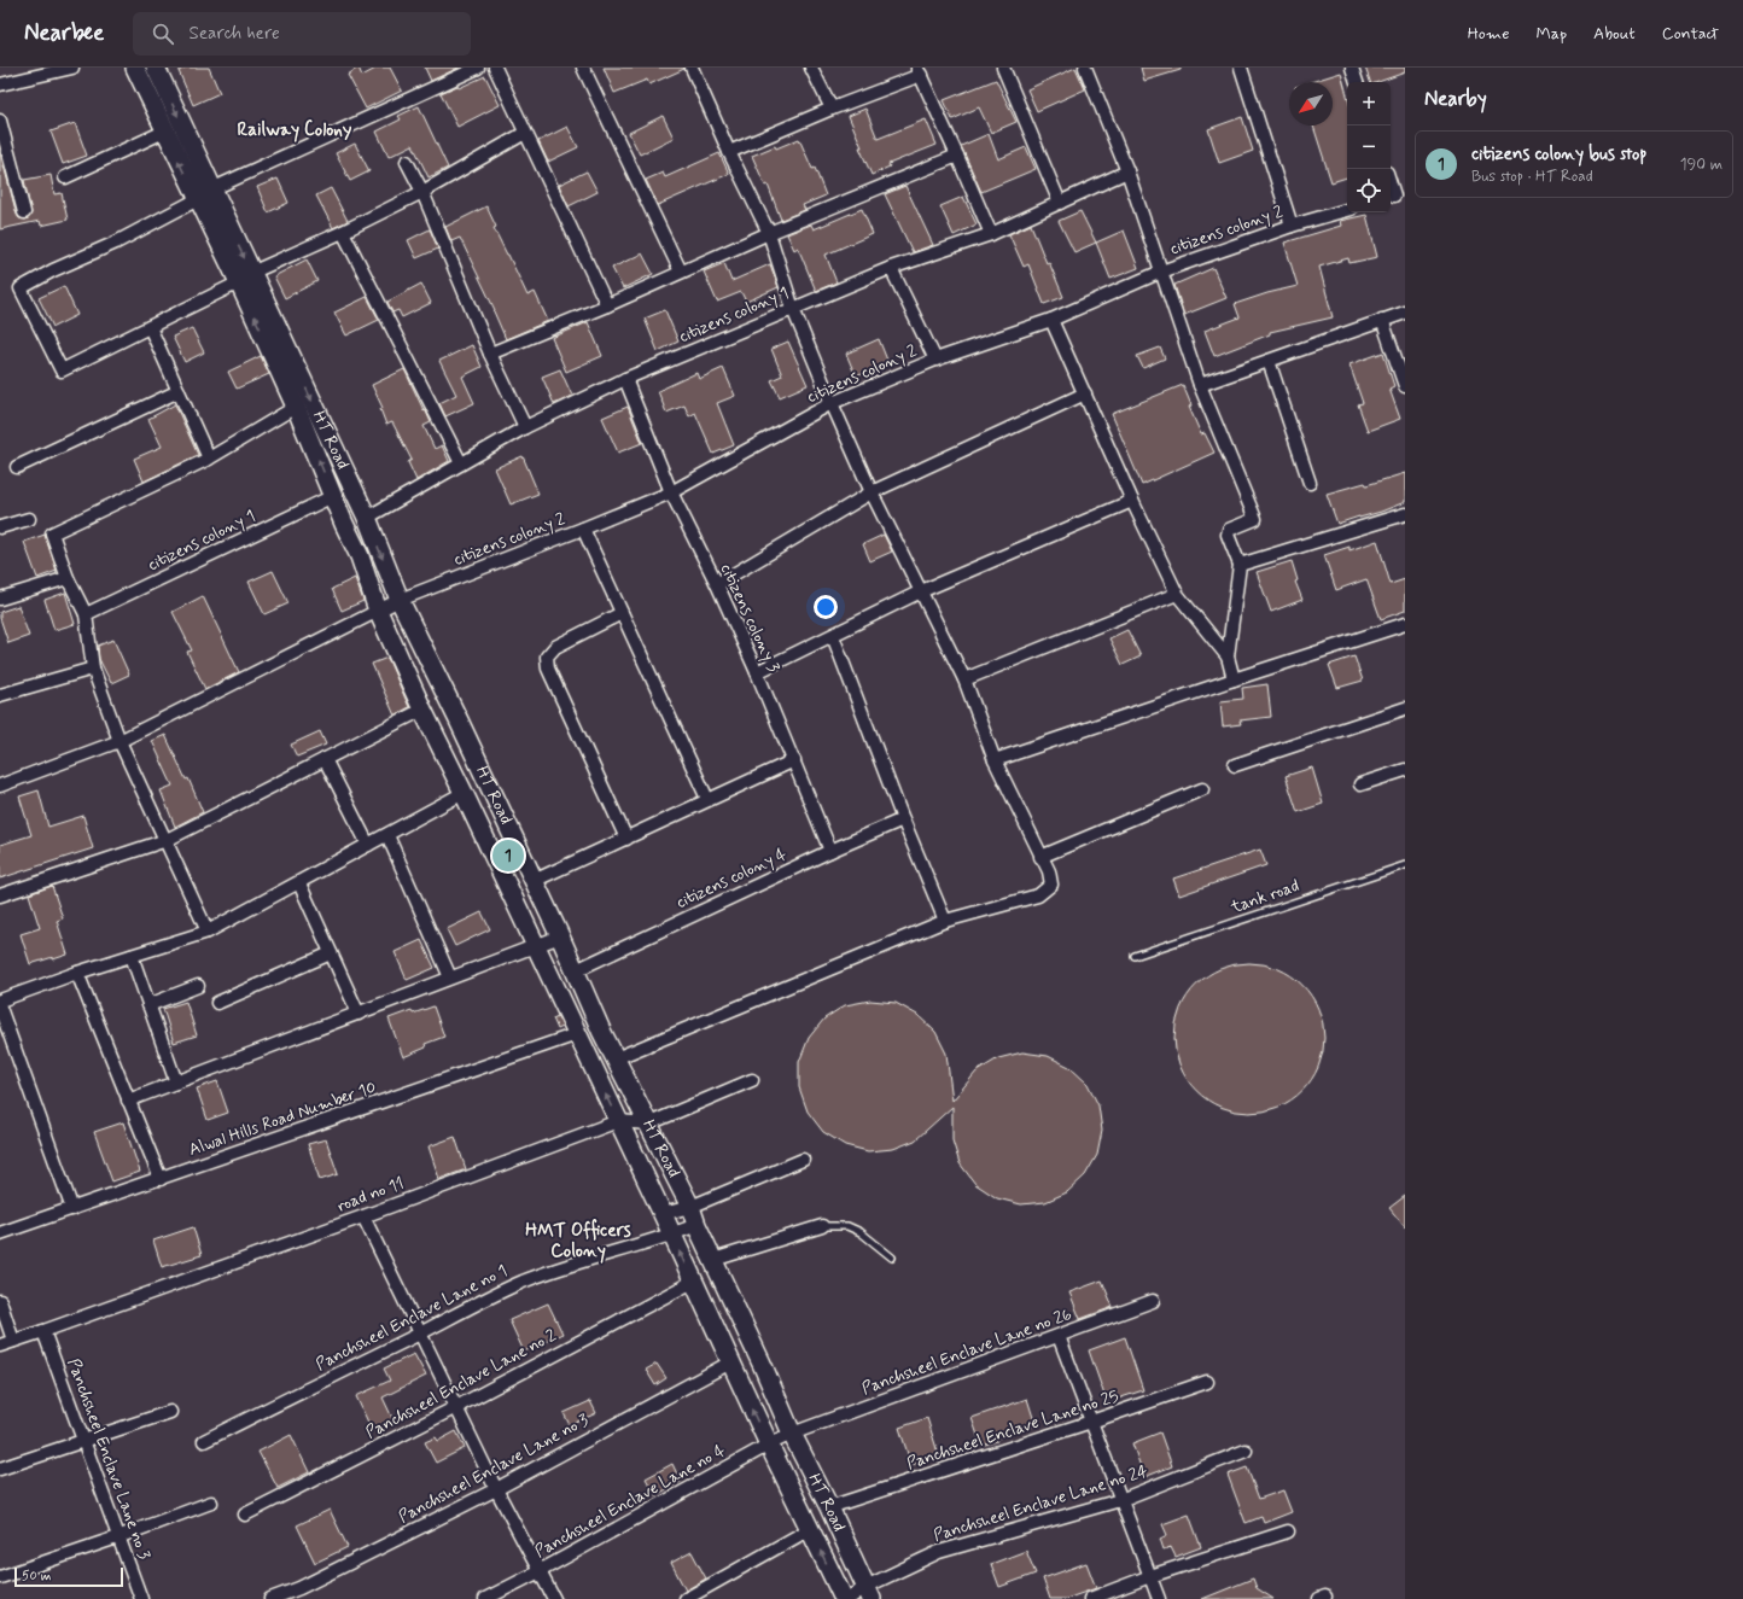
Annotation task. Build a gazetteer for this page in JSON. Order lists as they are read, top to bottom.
{
  "streets": {
    "street": [
      "citizens colony 2",
      "citizens colony 1",
      "HT Road",
      "citizens colony 3",
      "citizens colony 4",
      "Alwal Hills Road Number 10",
      "road no 11",
      "Panchsheel Enclave Lane no 1",
      "Panchsheel Enclave Lane no 26",
      "Panchsheel Enclave Lane no 2",
      "Panchsheel Enclave Lane no 25",
      "Panchsheel Enclave Lane no 3",
      "Panchsheel Enclave Lane no 4",
      "Panchsheel Enclave Lane no 24"
    ],
    "lane": ["tank road"]
  },
  "crossings": [
    ["citizens colony 2", "HT Road"],
    ["citizens colony 2", "citizens colony 3"],
    ["citizens colony 1", "HT Road"],
    ["citizens colony 1", "citizens colony 3"],
    ["HT Road", "citizens colony 4"],
    ["HT Road", "Alwal Hills Road Number 10"],
    ["HT Road", "road no 11"],
    ["HT Road", "Panchsheel Enclave Lane no 1"],
    ["HT Road", "Panchsheel Enclave Lane no 26"],
    ["HT Road", "Panchsheel Enclave Lane no 2"],
    ["HT Road", "Panchsheel Enclave Lane no 25"],
    ["HT Road", "Panchsheel Enclave Lane no 3"],
    ["HT Road", "Panchsheel Enclave Lane no 4"],
    ["HT Road", "Panchsheel Enclave Lane no 24"],
    ["citizens colony 3", "citizens colony 4"],
    ["road no 11", "Panchsheel Enclave Lane no 3"],
    ["Panchsheel Enclave Lane no 26", "Panchsheel Enclave Lane no 4"]
  ],
  "districts": ["Railway Colony", "HMT Officers Colony"],
  "scale_bar": "50 m",
  "north": "bottom left",
  "page": {
    "header": "Nearbee",
    "search": "Search here",
    "nav": [
      "Home",
      "Map",
      "About",
      "Contact"
    ],
    "heading": "Nearby",
    "map_buttons": ["+", "−"],
    "list": [
      {
        "mark": "1",
        "name": "citizens colony bus stop",
        "note": "Bus stop · HT Road",
        "value": "190 m"
      }
    ],
    "pins": "1",
    "scale": "50 m"
  }
}
